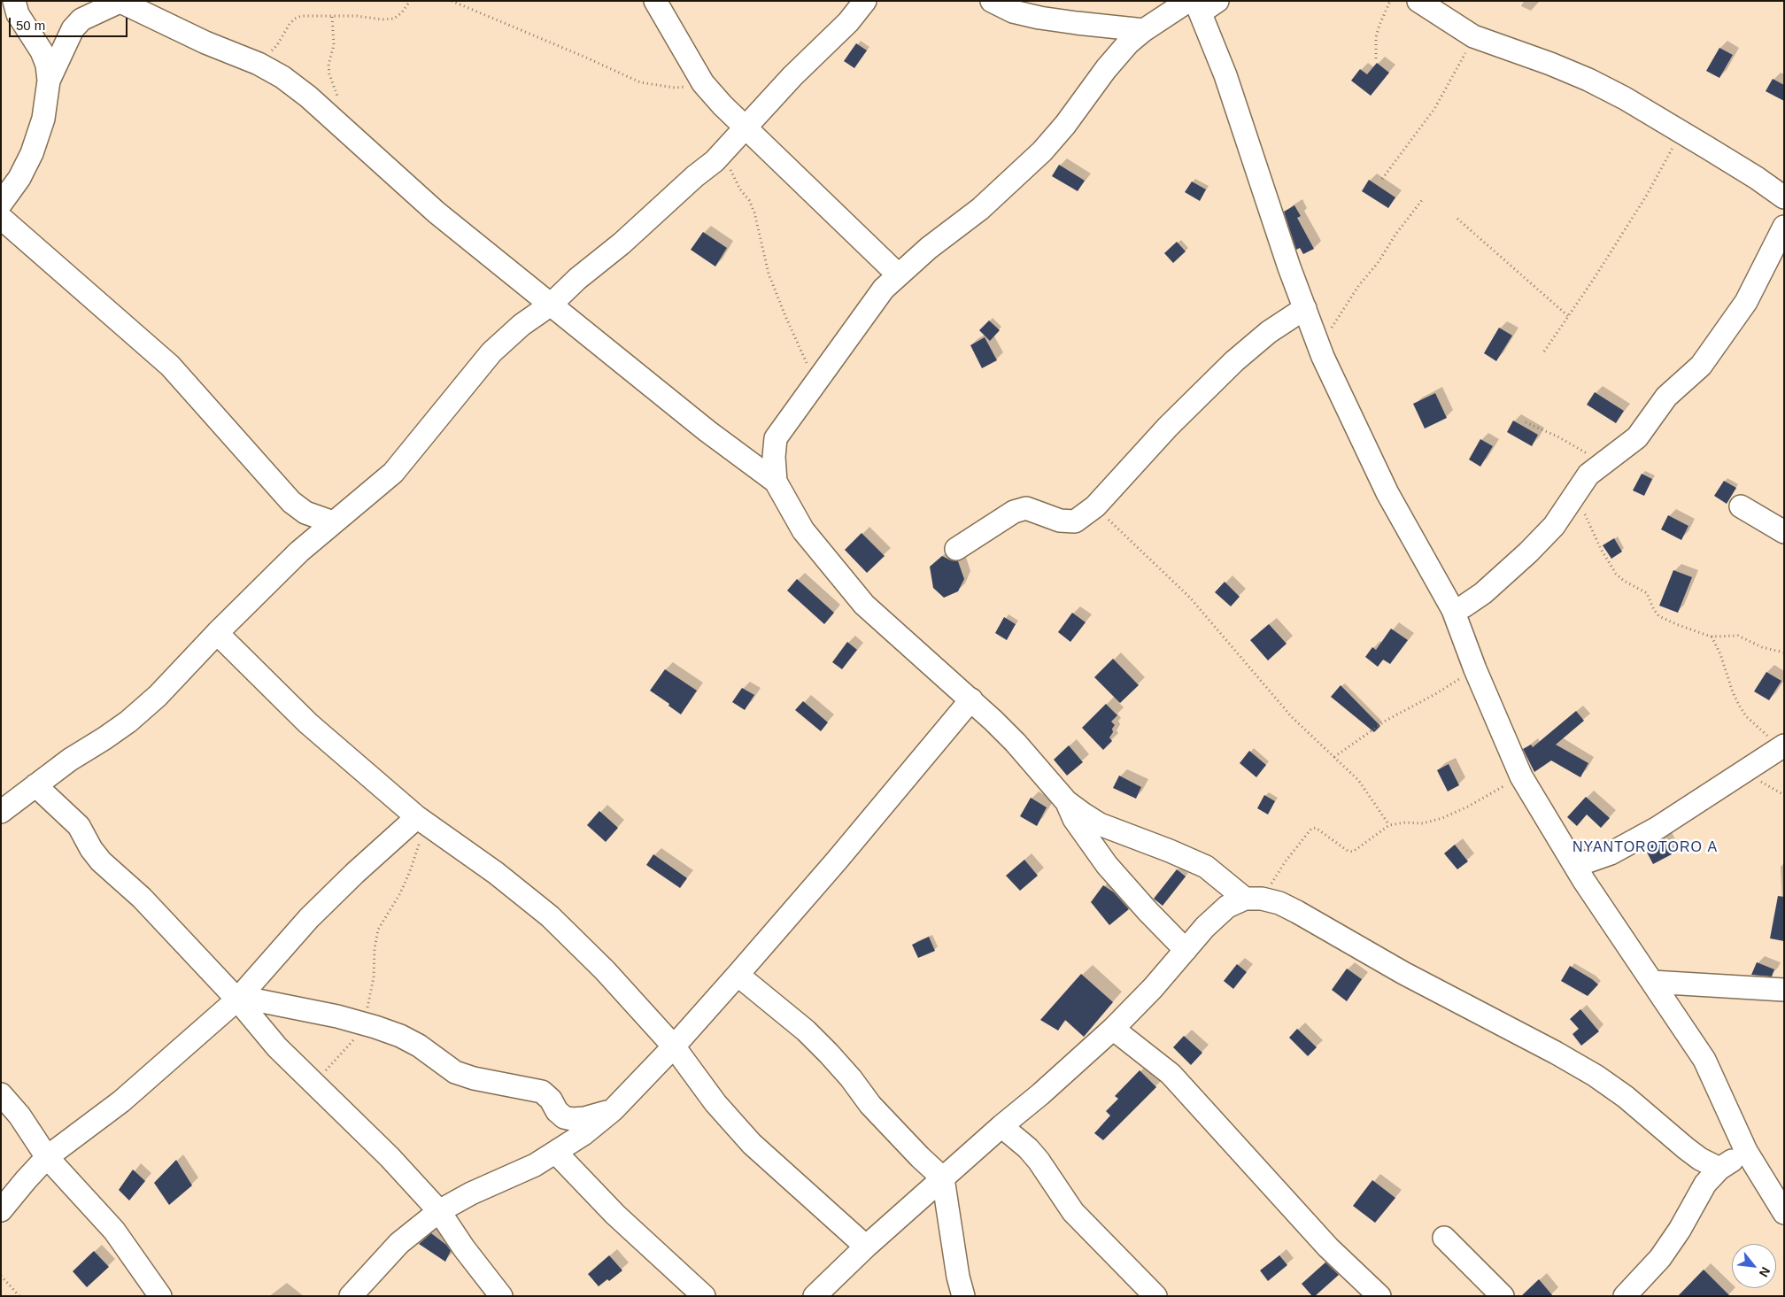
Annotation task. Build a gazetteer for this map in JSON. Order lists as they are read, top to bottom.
{
  "districts": ["NYANTOROTORO A"],
  "scale_bar": "50 m",
  "north": "bottom right"
}
